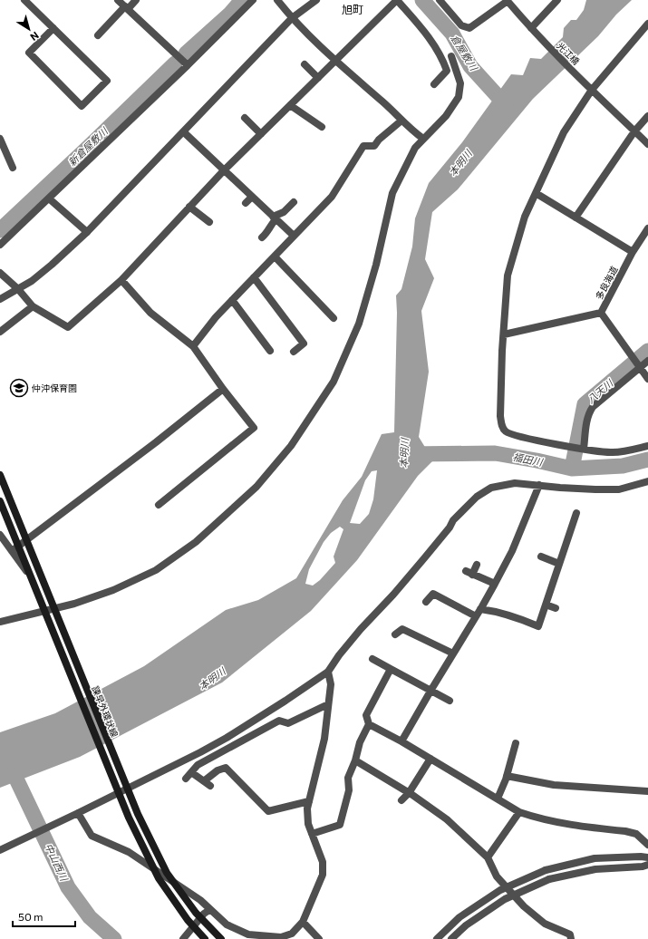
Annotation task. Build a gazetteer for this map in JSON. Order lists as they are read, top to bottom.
{
  "streets": {
    "main road": ["諫早外環状線"],
    "street": ["光江橋", "多良海道"]
  },
  "districts": ["旭町"],
  "water": [
    "倉屋敷川",
    "新倉屋敷川",
    "本明川",
    "八天川",
    "福田川",
    "中山西川"
  ],
  "places": {
    "school or university": ["仲沖保育園"]
  },
  "scale_bar": "50 m",
  "north": "bottom right"
}
